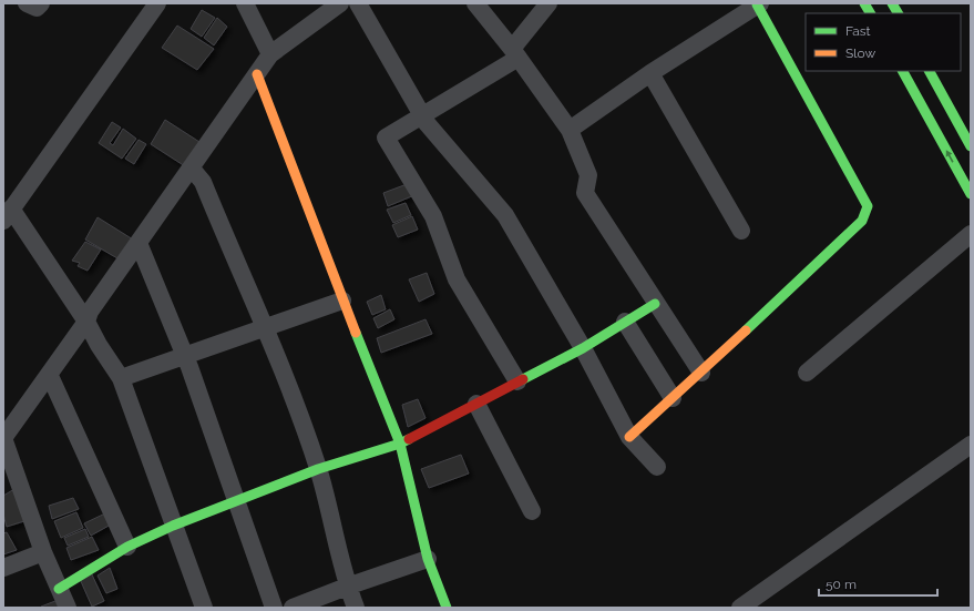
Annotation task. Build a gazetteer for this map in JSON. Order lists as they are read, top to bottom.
{
  "legend": ["Fast", "Slow"],
  "scale_bar": "50 m"
}
